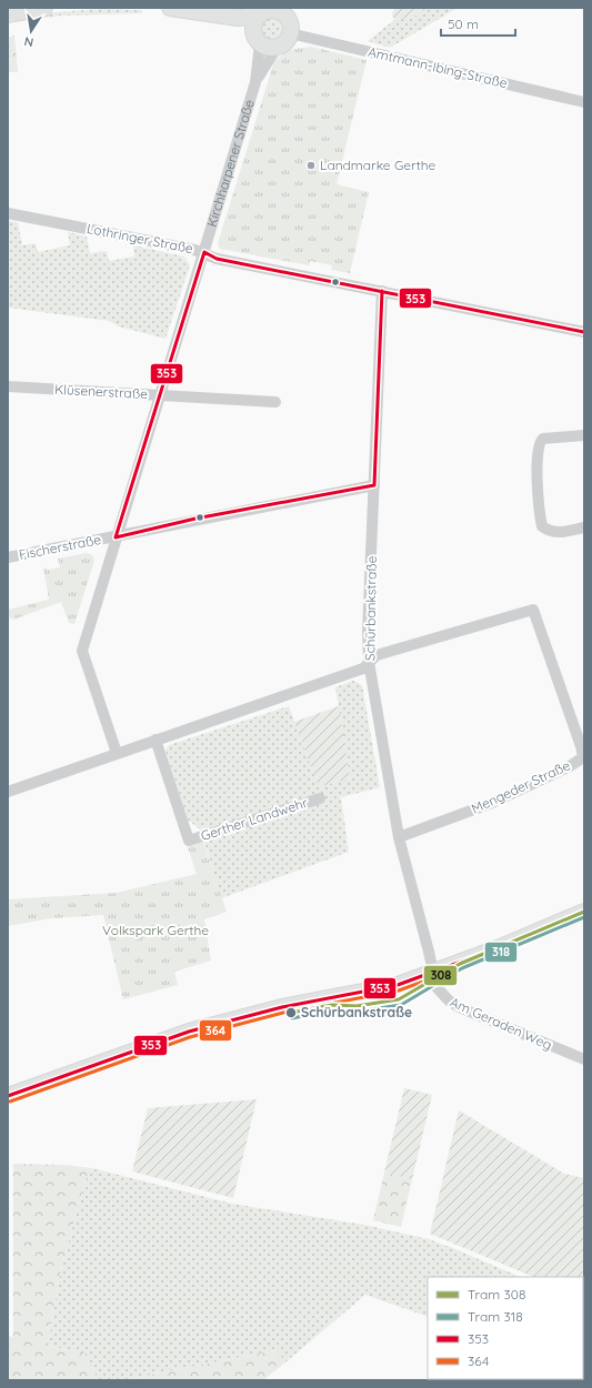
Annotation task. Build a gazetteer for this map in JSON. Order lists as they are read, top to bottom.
{
  "streets": {
    "street": [
      "Amtmann-Ibing-Straße",
      "Kirchharpener Straße",
      "Lothringer Straße",
      "Klüsenerstraße",
      "Fischerstraße",
      "Schürbankstraße",
      "Mengeder Straße",
      "Gerther Landwehr",
      "Am Geraden Weg"
    ]
  },
  "crossings": [
    ["Amtmann-Ibing-Straße", "Kirchharpener Straße"],
    ["Kirchharpener Straße", "Lothringer Straße"],
    ["Kirchharpener Straße", "Klüsenerstraße"],
    ["Kirchharpener Straße", "Fischerstraße"],
    ["Lothringer Straße", "Schürbankstraße"],
    ["Fischerstraße", "Schürbankstraße"],
    ["Schürbankstraße", "Mengeder Straße"],
    ["Schürbankstraße", "Am Geraden Weg"]
  ],
  "parks": ["Volkspark Gerthe"],
  "places": ["Landmarke Gerthe", "Schürbankstraße"],
  "lines": [
    "transit line 353",
    "tram line 308",
    "tram line 318",
    "transit line 364"
  ],
  "legend": [
    "Tram 308",
    "Tram 318",
    "353",
    "364"
  ],
  "scale_bar": "50 m",
  "north": "bottom"
}
